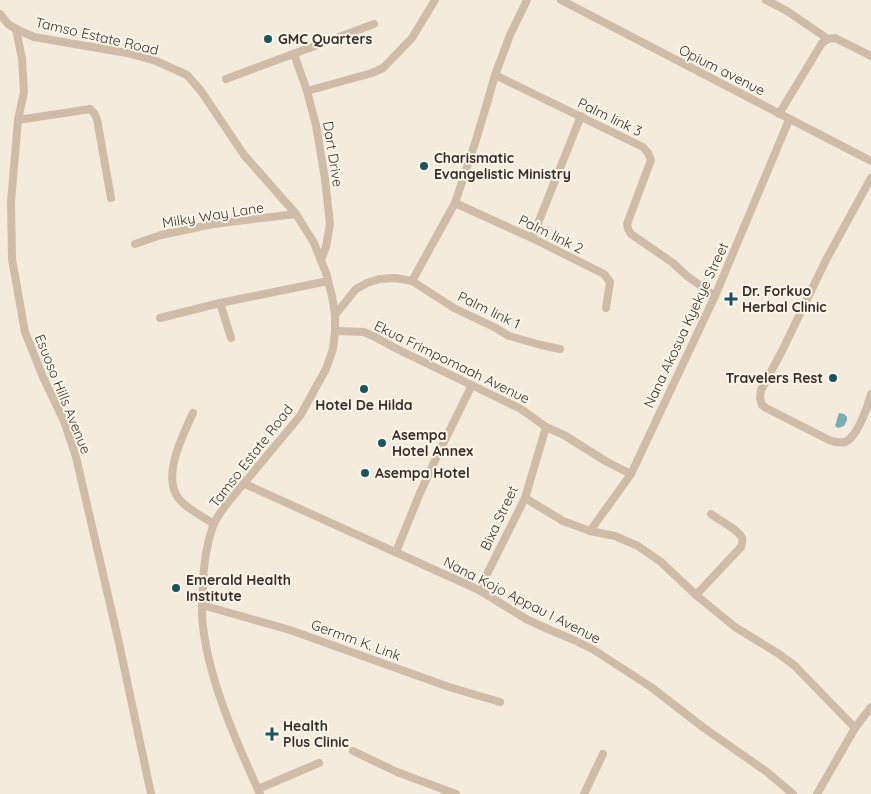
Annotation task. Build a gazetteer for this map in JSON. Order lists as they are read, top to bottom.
{
  "streets": {
    "street": [
      "Tamso Estate Road",
      "Opium avenue",
      "Palm link 3",
      "Dart Drive",
      "Milky Way Lane",
      "Palm link 2",
      "Palm link 1",
      "Nana Akosua Kyekye Street",
      "Ekua Frimpomaah Avenue",
      "Esuoso Hills Avenue",
      "Bixa Street",
      "Nana Kojo Appau I Avenue",
      "Germm K. Link"
    ]
  },
  "crossings": [
    ["Tamso Estate Road", "Dart Drive"],
    ["Tamso Estate Road", "Milky Way Lane"],
    ["Tamso Estate Road", "Ekua Frimpomaah Avenue"],
    ["Tamso Estate Road", "Esuoso Hills Avenue"],
    ["Tamso Estate Road", "Nana Kojo Appau I Avenue"],
    ["Tamso Estate Road", "Germm K. Link"],
    ["Opium avenue", "Nana Akosua Kyekye Street"],
    ["Palm link 3", "Nana Akosua Kyekye Street"],
    ["Nana Akosua Kyekye Street", "Ekua Frimpomaah Avenue"],
    ["Ekua Frimpomaah Avenue", "Bixa Street"],
    ["Bixa Street", "Nana Kojo Appau I Avenue"]
  ],
  "places": {
    "other": [
      "GMC Quarters",
      "Charismatic Evangelistic Ministry",
      "Travelers Rest",
      "Hotel De Hilda",
      "Asempa Hotel Annex",
      "Asempa Hotel",
      "Emerald Health Institute"
    ],
    "health": ["Dr. Forkuo Herbal Clinic", "Health Plus Clinic"]
  }
}
